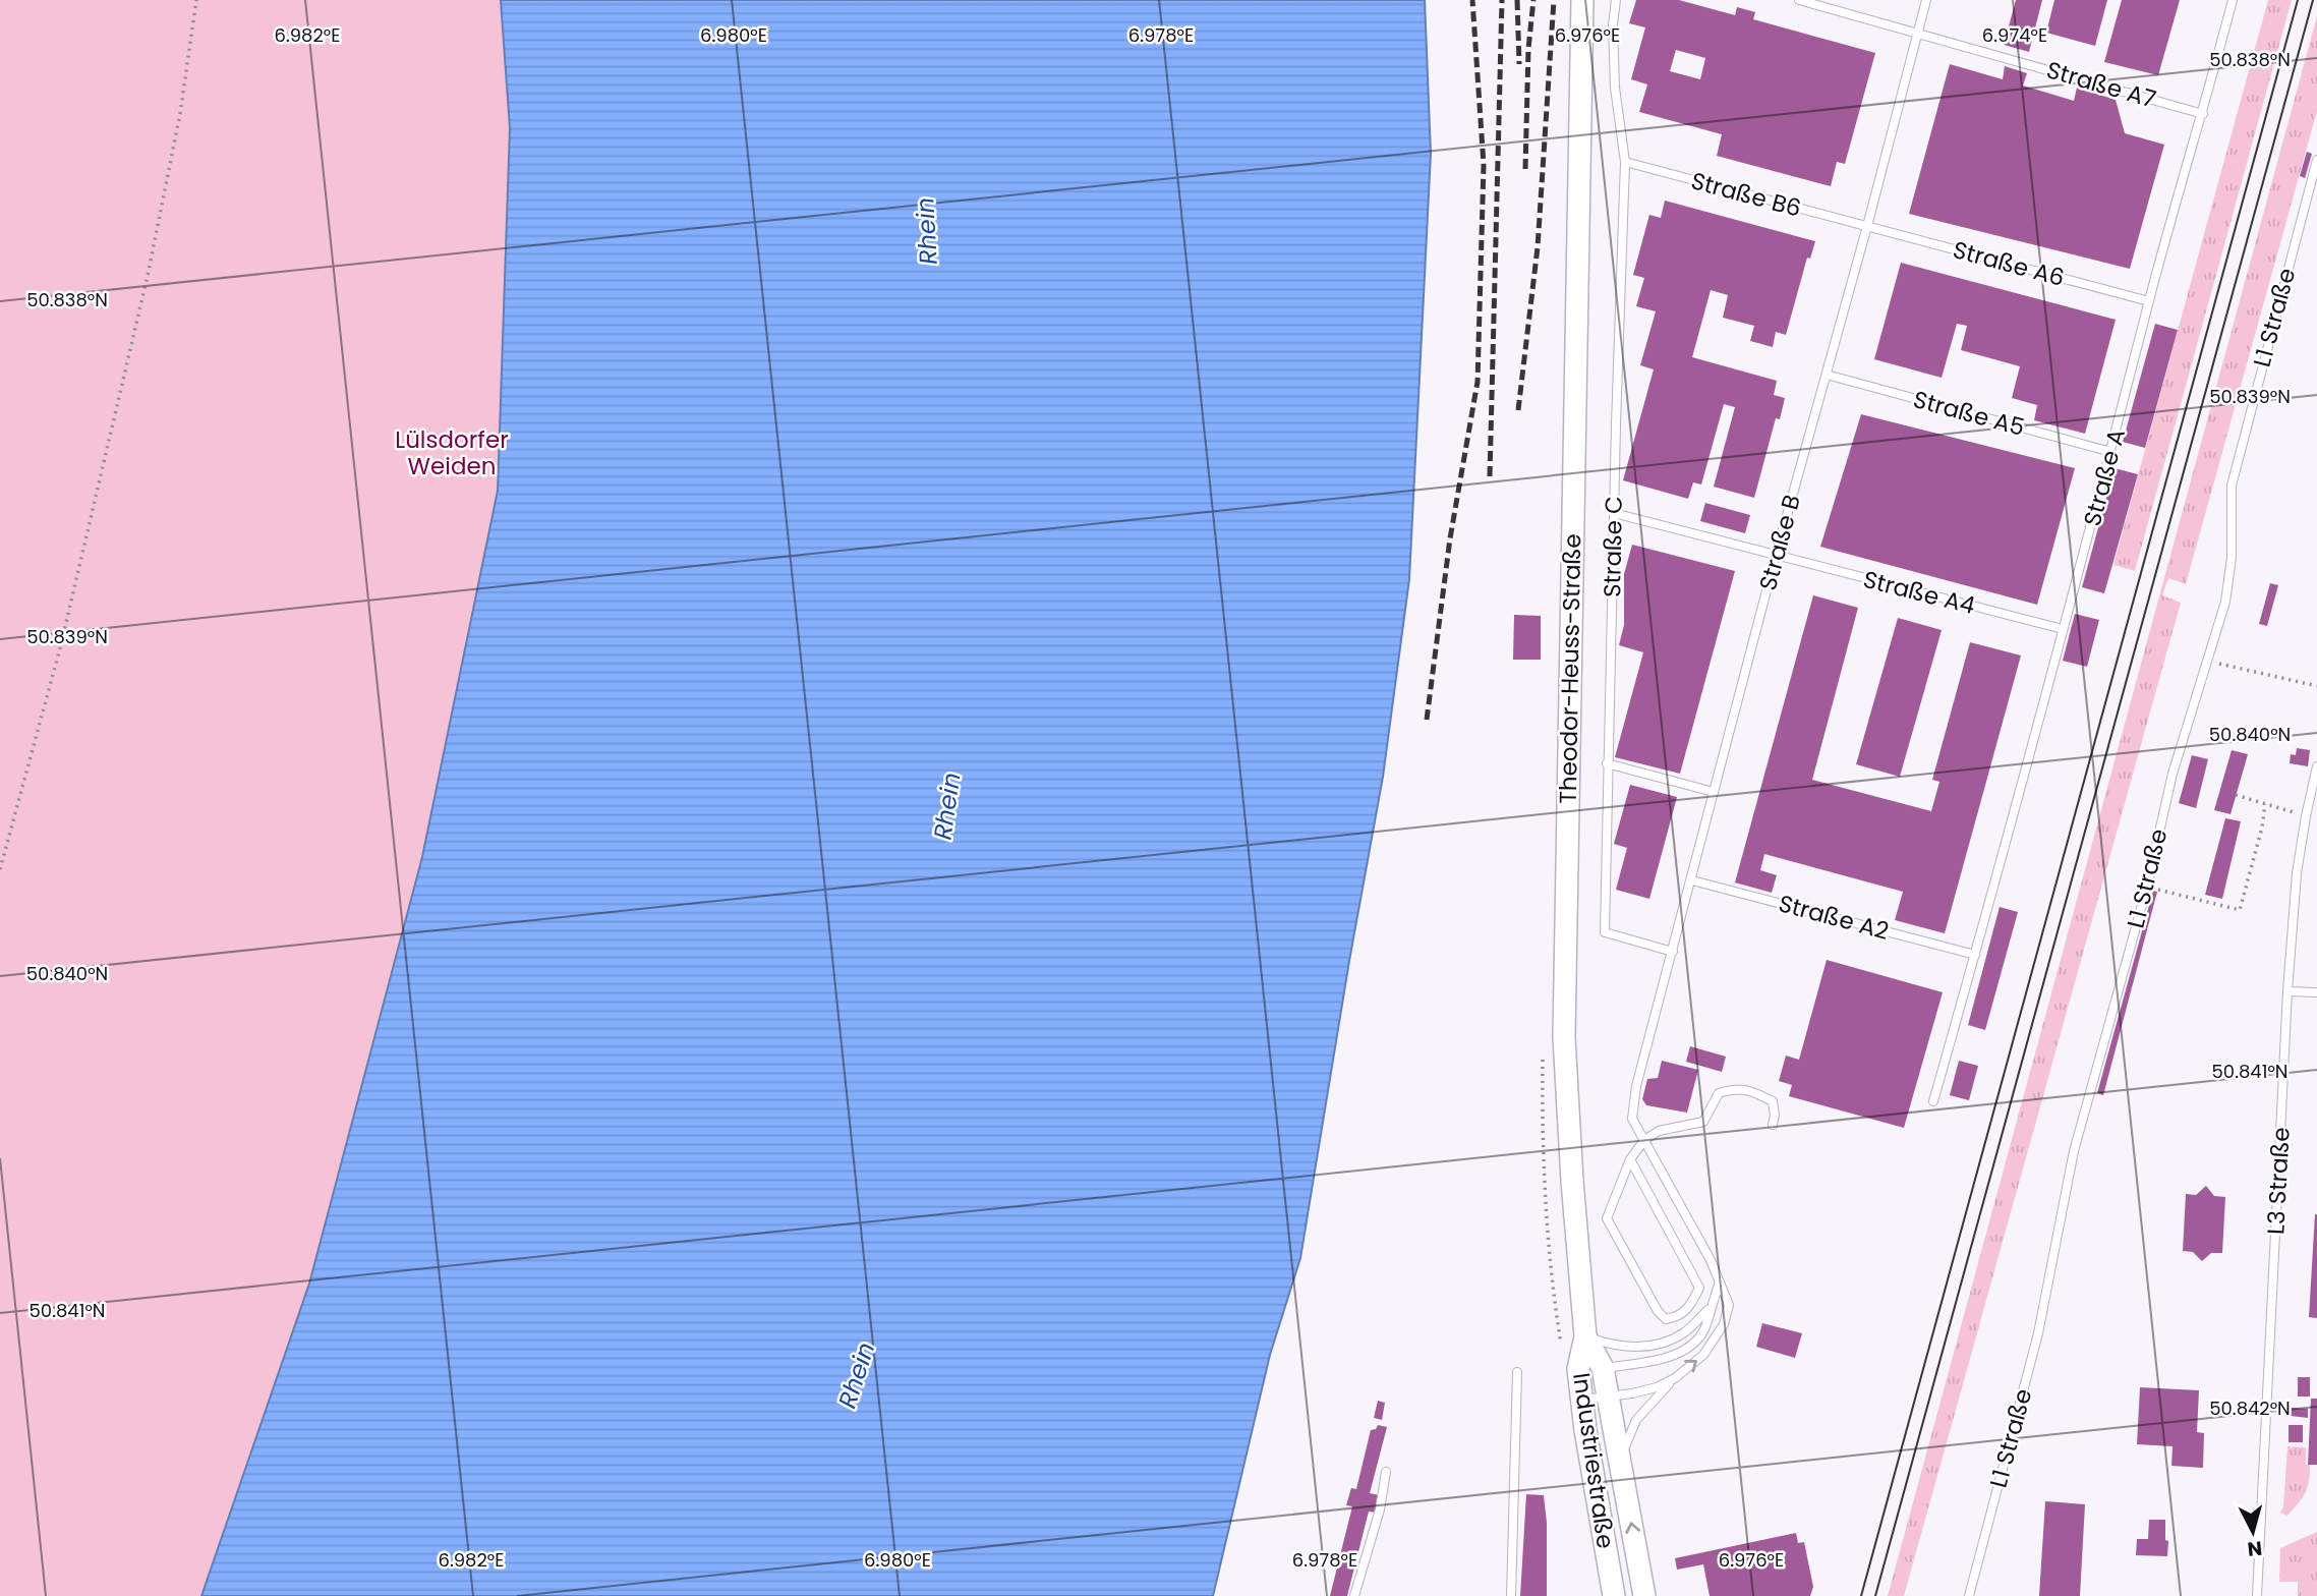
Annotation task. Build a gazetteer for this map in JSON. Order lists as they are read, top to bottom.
{
  "streets": {
    "main road": ["Theodor-Heuss-Straße", "Industriestraße"],
    "lane": [
      "Straße A7",
      "Straße B6",
      "Straße A6",
      "L1 Straße",
      "Straße A5",
      "Straße A",
      "Straße B",
      "Straße C",
      "Straße A4",
      "Straße A2",
      "L3 Straße"
    ]
  },
  "crossings": [
    ["Straße A7", "Straße A"],
    ["Straße A7", "Straße B"],
    ["Straße B6", "Straße A6"],
    ["Straße B6", "Straße B"],
    ["Straße B6", "Straße C"],
    ["Straße A6", "Straße A"],
    ["Straße A6", "Straße B"],
    ["Straße A5", "Straße A"],
    ["Straße A5", "Straße B"],
    ["Straße A", "Straße A4"],
    ["Straße A", "Straße A2"],
    ["Straße B", "Straße C"],
    ["Straße B", "Straße A4"],
    ["Straße B", "Straße A2"],
    ["Straße C", "Straße A4"],
    ["Theodor-Heuss-Straße", "Industriestraße"]
  ],
  "water": ["Rhein"],
  "parks": ["Lülsdorfer Weiden"],
  "north": "bottom",
  "coordinates": [
    "6.982°E",
    "6.980°E",
    "6.978°E",
    "6.976°E",
    "6.974°E",
    "50.838°N",
    "50.839°N",
    "50.840°N",
    "50.841°N",
    "50.842°N"
  ]
}
